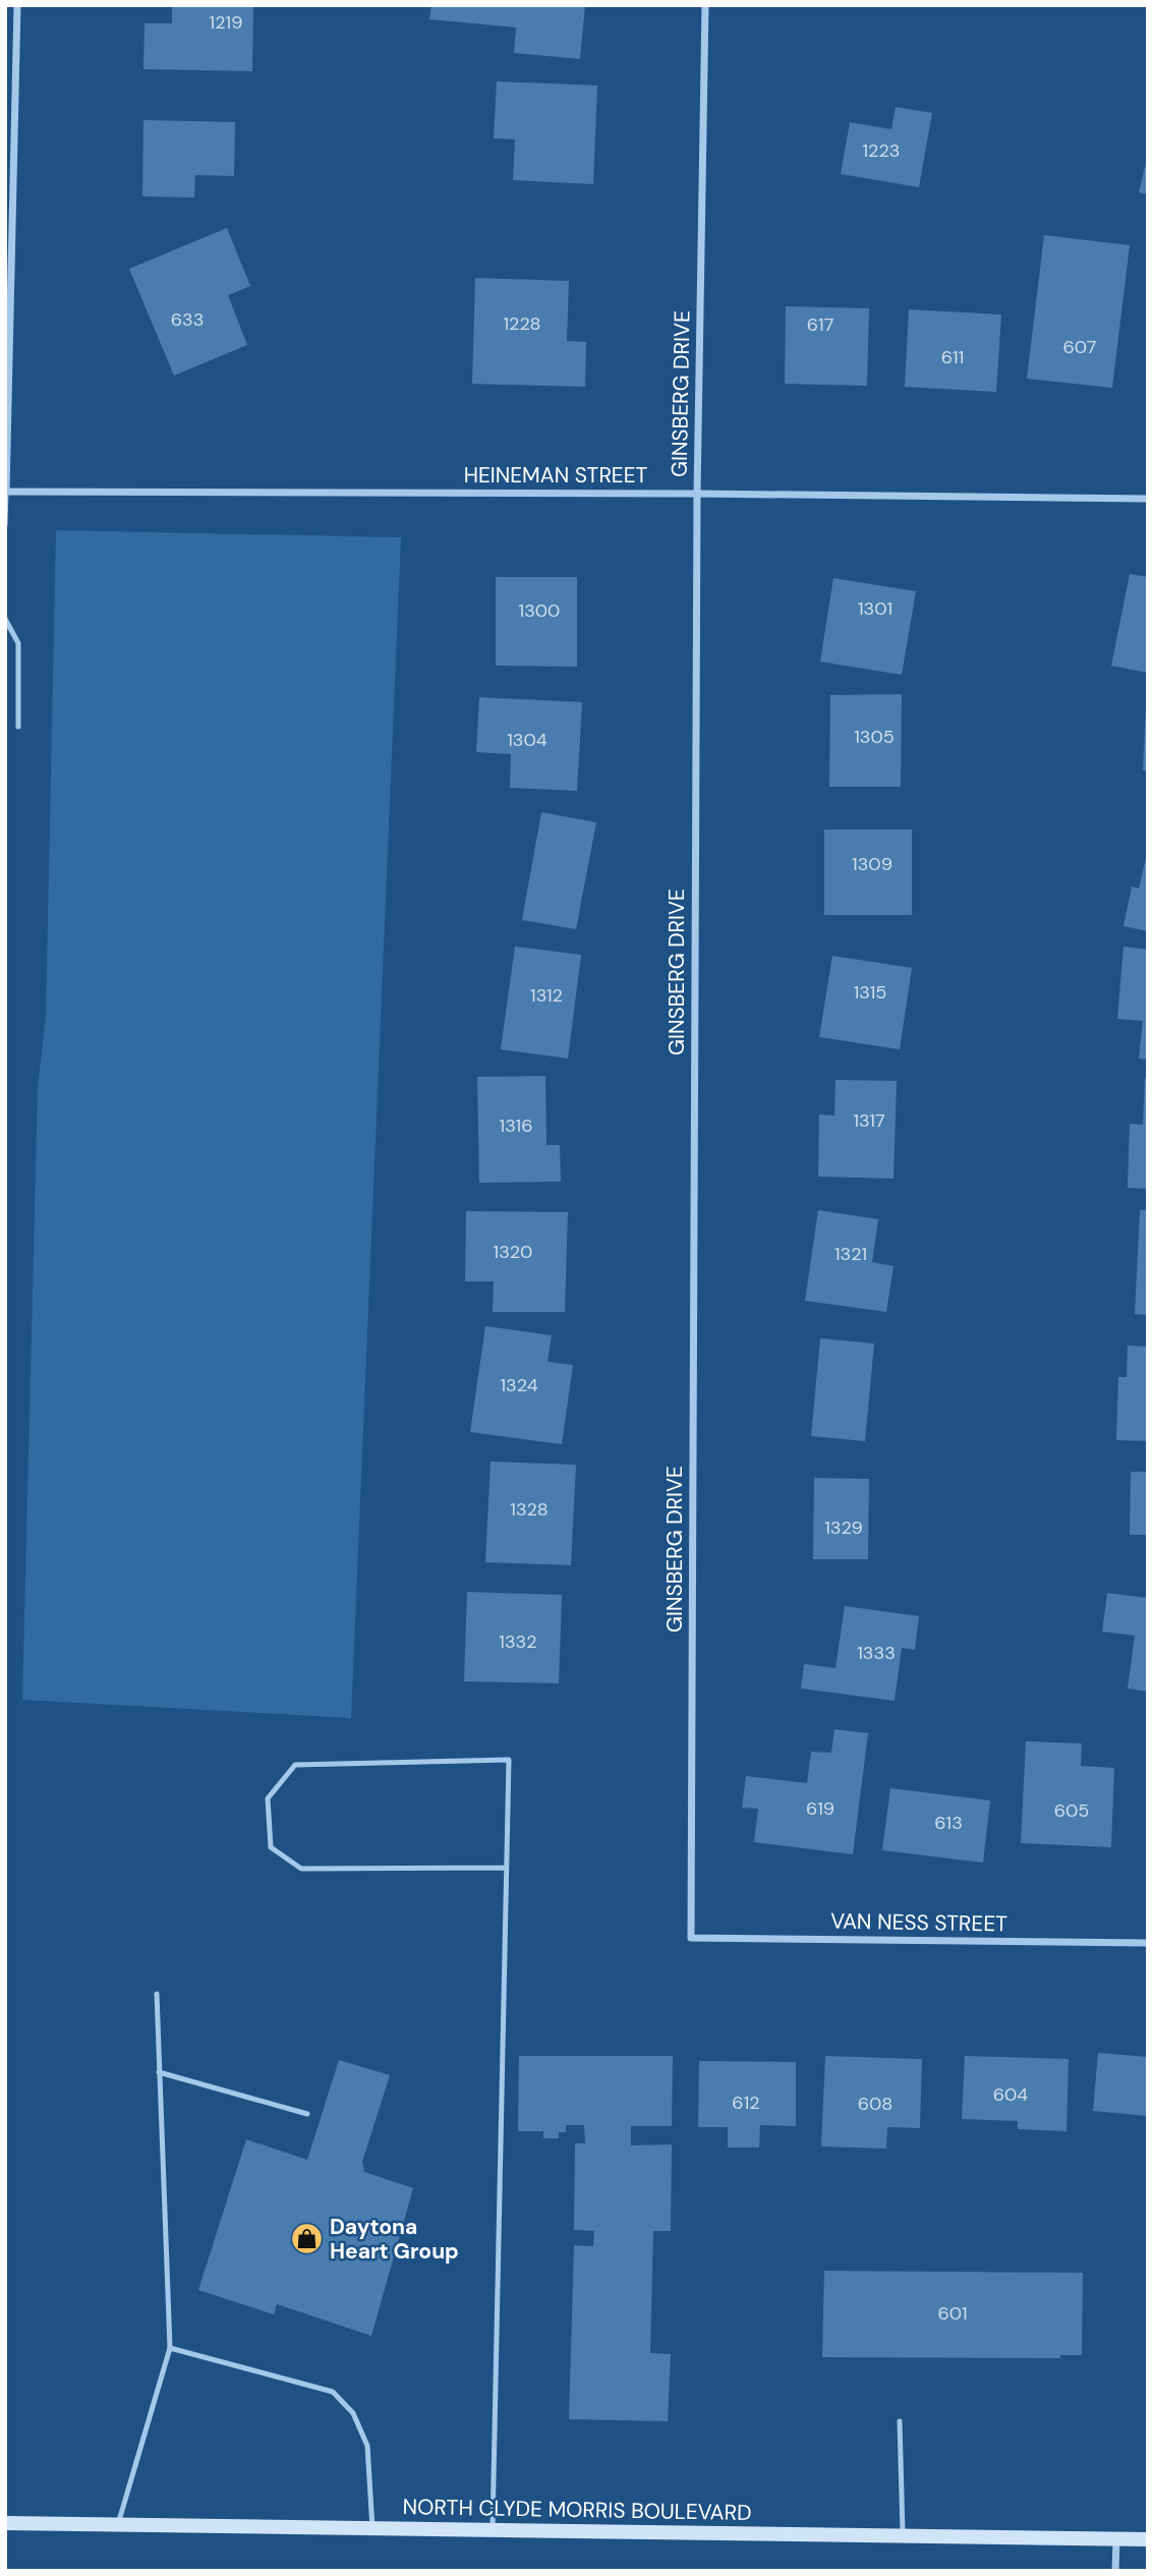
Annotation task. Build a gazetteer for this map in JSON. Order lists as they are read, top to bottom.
{
  "streets": {
    "main road": ["NORTH CLYDE MORRIS BOULEVARD"],
    "street": ["GINSBERG DRIVE", "HEINEMAN STREET", "VAN NESS STREET"]
  },
  "crossings": [
    ["GINSBERG DRIVE", "HEINEMAN STREET"],
    ["GINSBERG DRIVE", "VAN NESS STREET"]
  ],
  "places": {
    "shop": ["Daytona Heart Group"]
  },
  "house_numbers": [
    "1219",
    "1223",
    "633",
    "1228",
    "617",
    "607",
    "611",
    "1301",
    "1300",
    "1305",
    "1304",
    "1309",
    "1315",
    "1312",
    "1317",
    "1316",
    "1320",
    "1321",
    "1324",
    "1328",
    "1329",
    "1332",
    "1333",
    "619",
    "605",
    "613",
    "604",
    "612",
    "608",
    "601"
  ]
}
